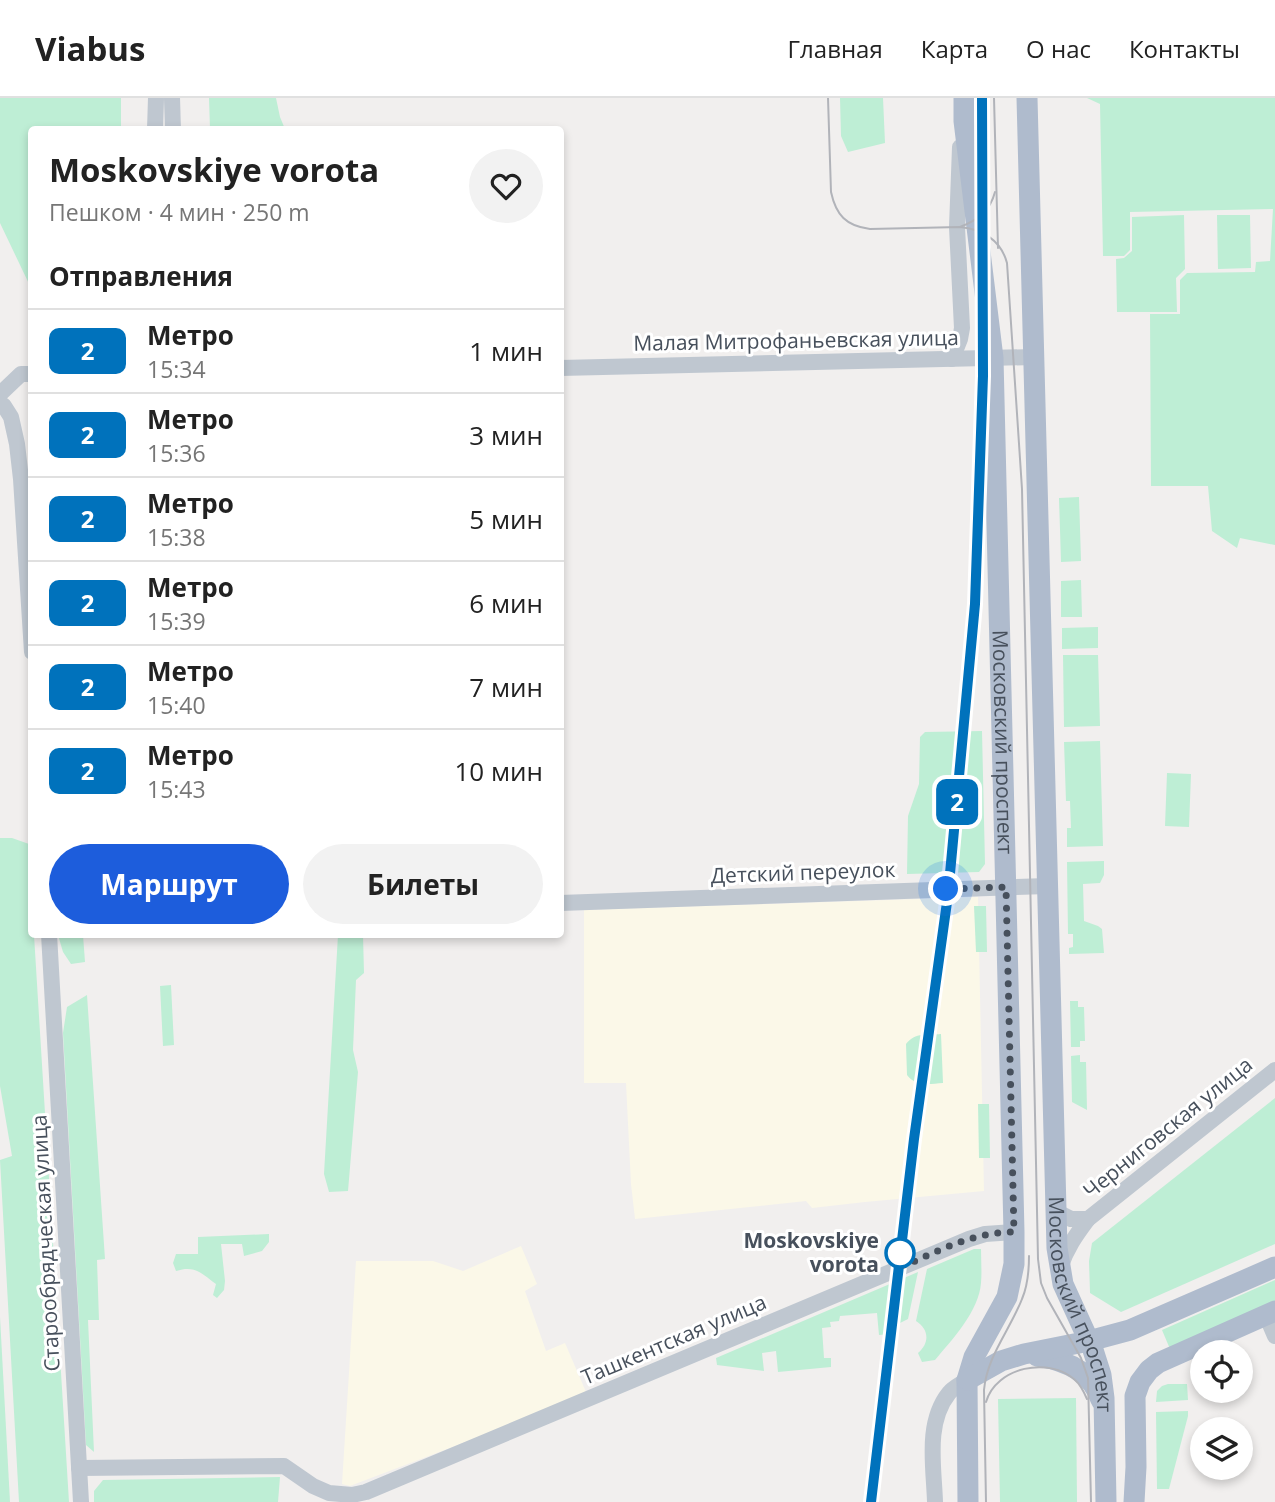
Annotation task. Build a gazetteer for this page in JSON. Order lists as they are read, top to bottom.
{
  "streets": {
    "main road": ["Московский проспект"],
    "street": [
      "Малая Митрофаньевская улица",
      "Детский переулок",
      "Черниговская улица",
      "Старообрядческая улица",
      "Ташкентская улица"
    ]
  },
  "crossings": [
    ["Малая Митрофаньевская улица", "Московский проспект"],
    ["Московский проспект", "Детский переулок"],
    ["Московский проспект", "Черниговская улица"],
    ["Московский проспект", "Ташкентская улица"],
    ["Старообрядческая улица", "Ташкентская улица"]
  ],
  "places": ["Moskovskiye vorota"],
  "lines": ["metro line 2"],
  "page": {
    "header": "Viabus",
    "nav": [
      "Главная",
      "Карта",
      "О нас",
      "Контакты"
    ],
    "on_map": "2",
    "heading": [
      ["Moskovskiye vorota", "Пешком · 4 мин · 250 m"],
      "Отправления"
    ],
    "list": [
      {
        "mark": "2",
        "name": "Метро",
        "note": "15:34",
        "value": "1 мин"
      },
      {
        "mark": "2",
        "name": "Метро",
        "note": "15:36",
        "value": "3 мин"
      },
      {
        "mark": "2",
        "name": "Метро",
        "note": "15:38",
        "value": "5 мин"
      },
      {
        "mark": "2",
        "name": "Метро",
        "note": "15:39",
        "value": "6 мин"
      },
      {
        "mark": "2",
        "name": "Метро",
        "note": "15:40",
        "value": "7 мин"
      },
      {
        "mark": "2",
        "name": "Метро",
        "note": "15:43",
        "value": "10 мин"
      }
    ],
    "buttons": ["Маршрут", "Билеты"]
  }
}
